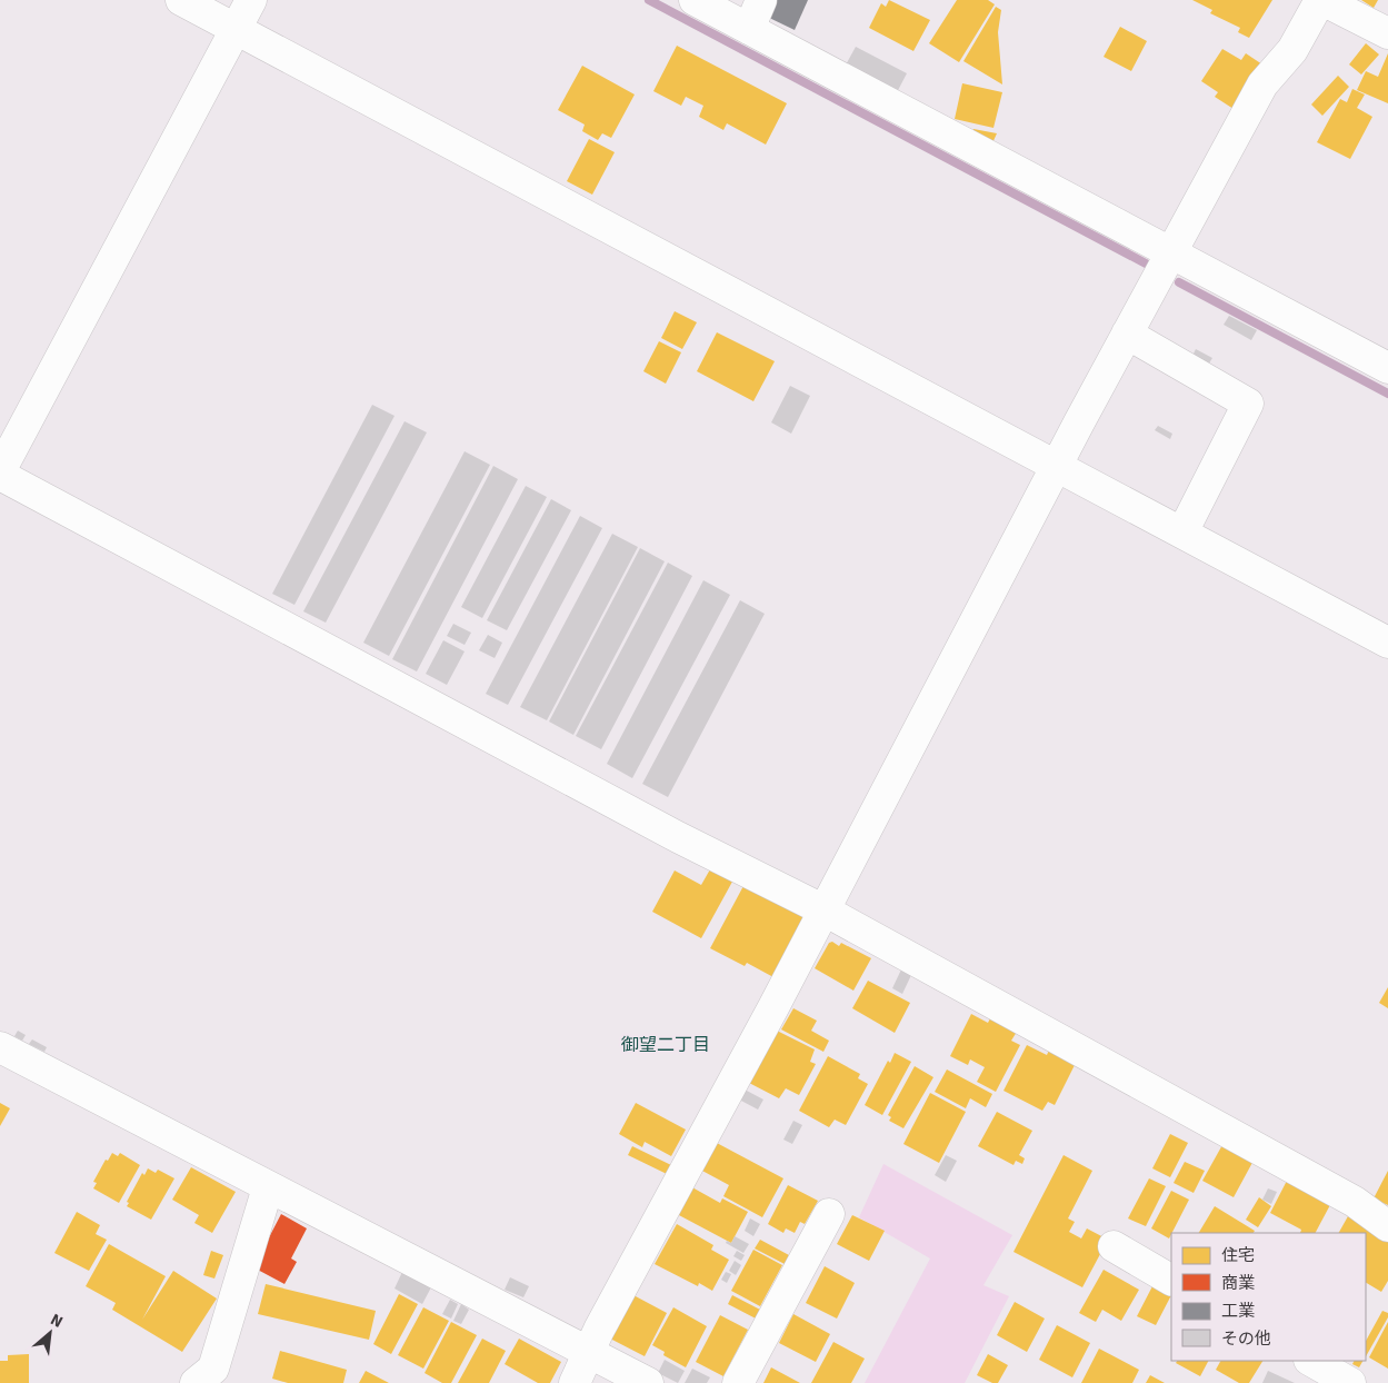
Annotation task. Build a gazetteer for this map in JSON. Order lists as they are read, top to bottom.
{
  "districts": ["御望二丁目"],
  "legend": [
    "住宅",
    "商業",
    "工業",
    "その他"
  ],
  "north": "top right"
}
